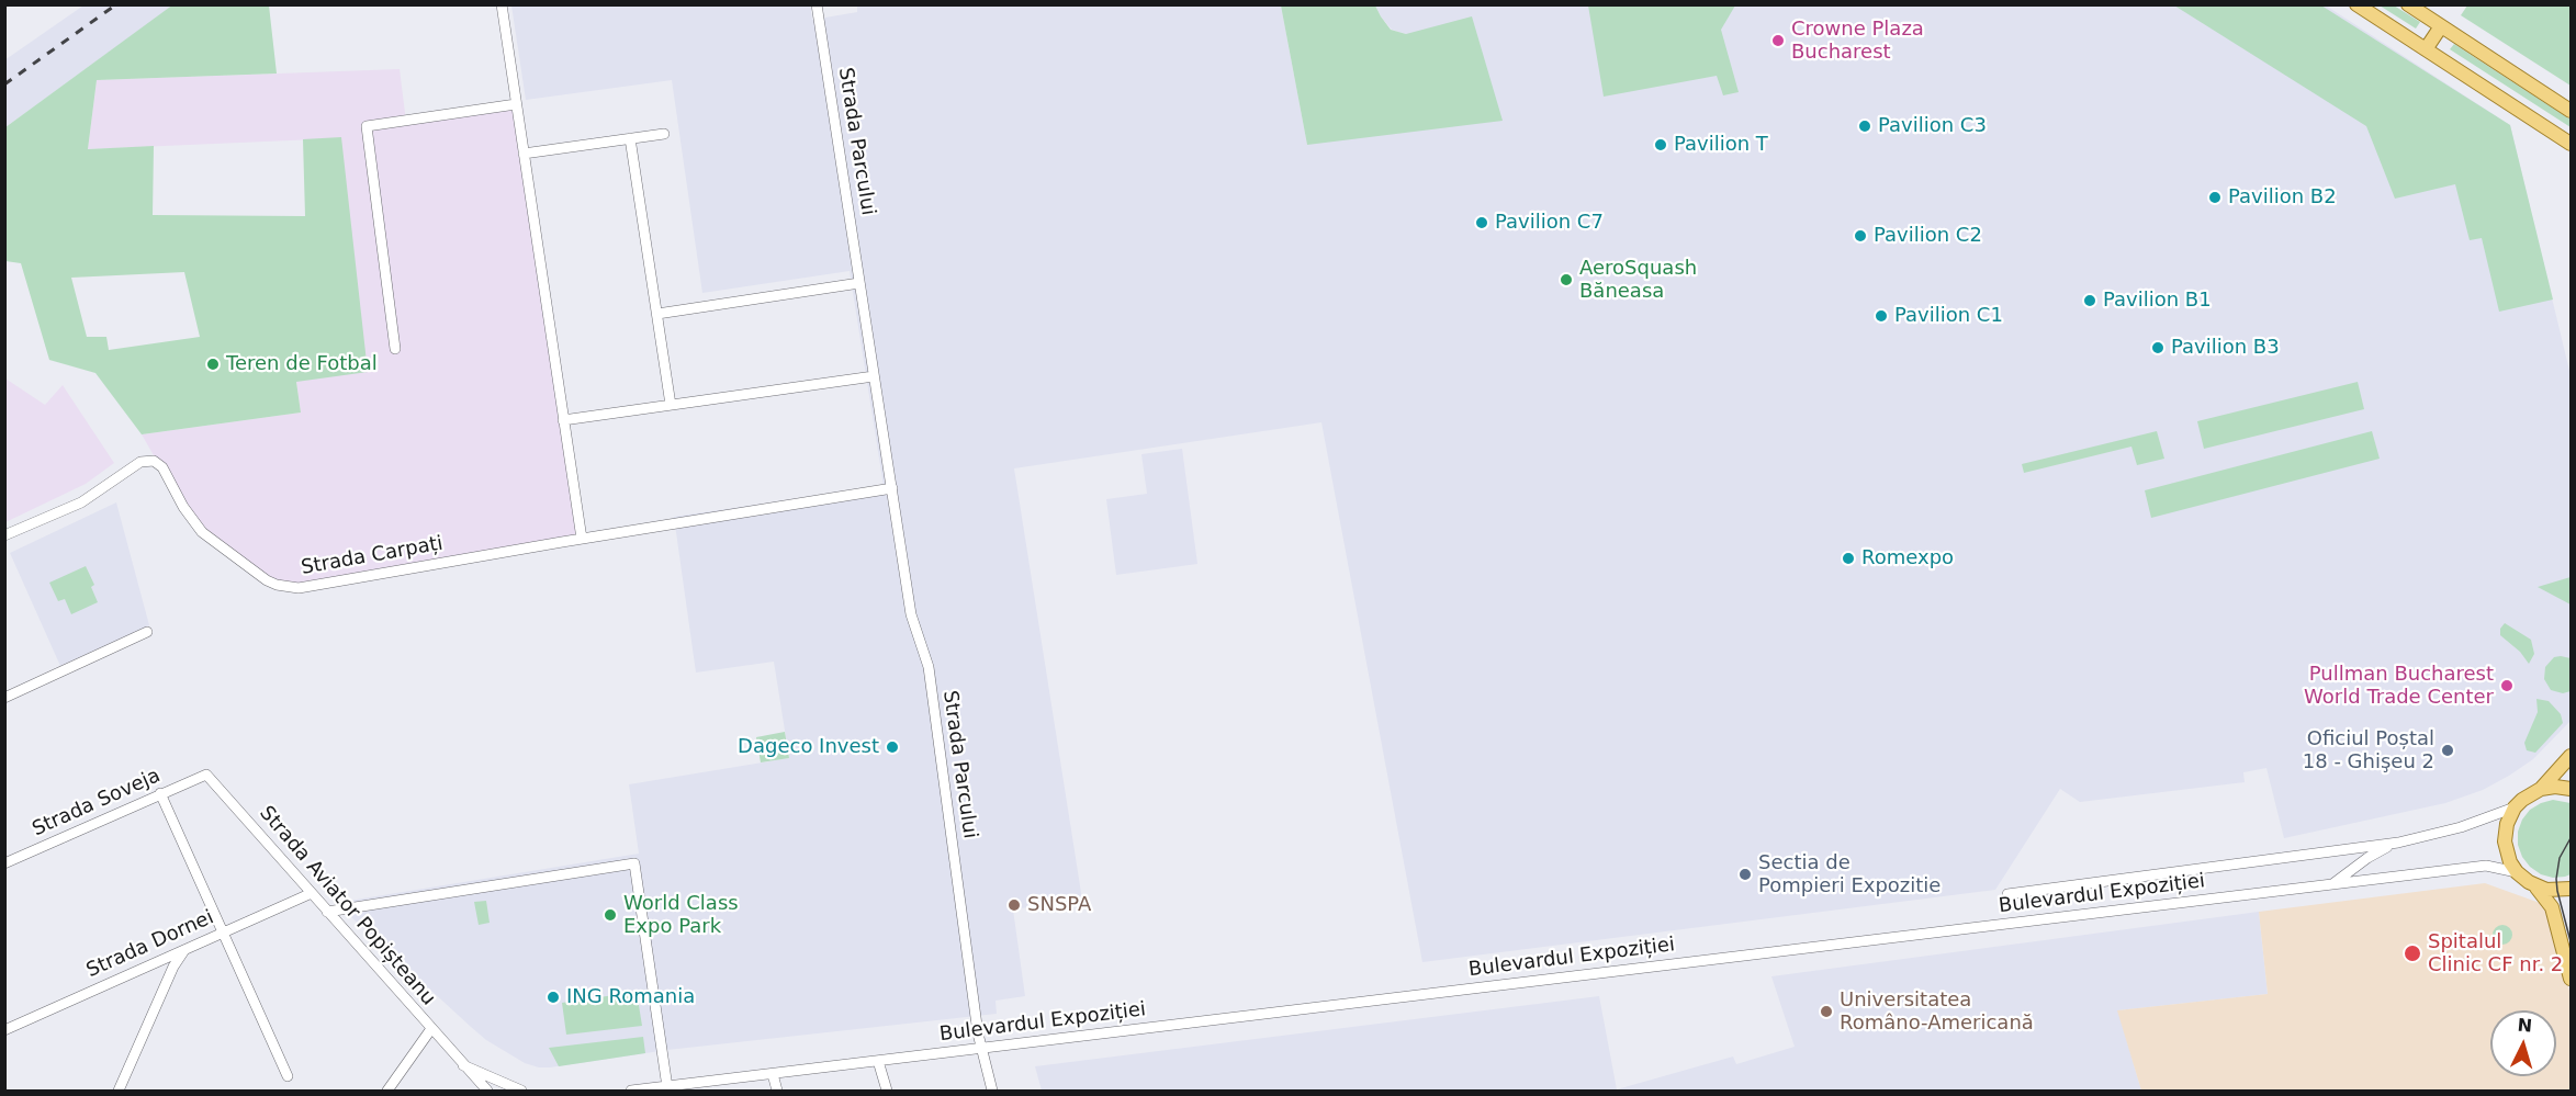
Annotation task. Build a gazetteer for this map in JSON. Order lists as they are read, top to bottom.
{
  "streets": {
    "street": [
      "Strada Parcului",
      "Strada Carpați",
      "Strada Soveja",
      "Bulevardul Expoziției",
      "Strada Aviator Popișteanu",
      "Strada Dornei"
    ]
  },
  "crossings": [
    ["Strada Parcului", "Bulevardul Expoziției"],
    ["Strada Soveja", "Strada Aviator Popișteanu"],
    ["Strada Aviator Popișteanu", "Strada Dornei"]
  ],
  "places": [
    "Crowne Plaza Bucharest",
    "Pavilion C3",
    "Pavilion T",
    "Pavilion B2",
    "Pavilion C7",
    "Pavilion C2",
    "AeroSquash Băneasa",
    "Pavilion B1",
    "Pavilion C1",
    "Pavilion B3",
    "Teren de Fotbal",
    "Romexpo",
    "Pullman Bucharest World Trade Center",
    "Dageco Invest",
    "Oficiul Poștal 18 - Ghişeu 2",
    "Sectia de Pompieri Expozitie",
    "SNSPA",
    "World Class Expo Park",
    "Spitalul Clinic CF nr. 2",
    "ING Romania",
    "Universitatea Româno-Americană"
  ],
  "north": "top"
}
